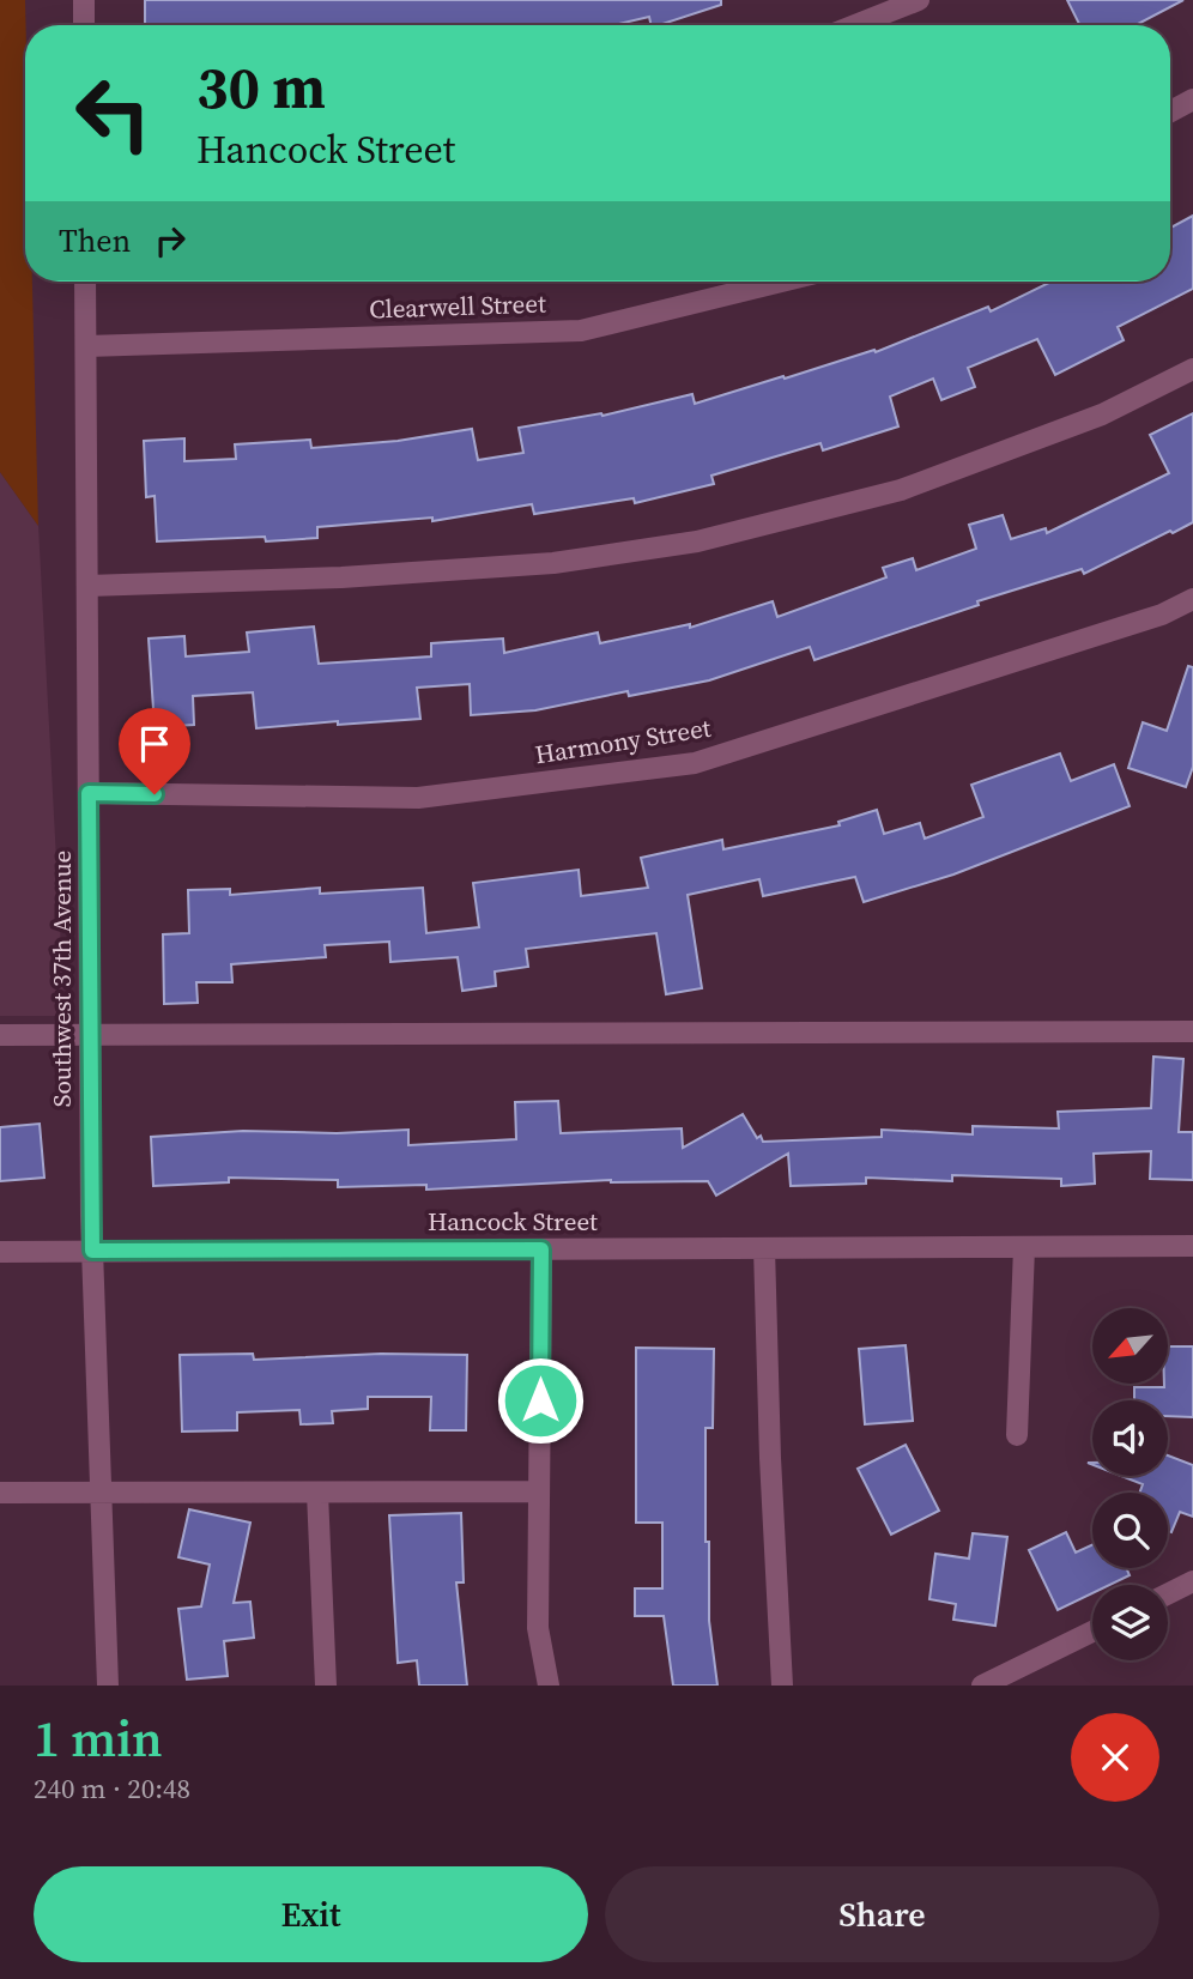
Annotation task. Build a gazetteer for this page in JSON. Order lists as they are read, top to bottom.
{
  "streets": {
    "street": [
      "Clearwell Street",
      "Harmony Street",
      "Southwest 37th Avenue",
      "Hancock Street"
    ]
  },
  "crossings": [
    ["Clearwell Street", "Southwest 37th Avenue"],
    ["Harmony Street", "Southwest 37th Avenue"],
    ["Southwest 37th Avenue", "Hancock Street"]
  ],
  "north": "bottom left",
  "page": {
    "turn": ["30 m", "Hancock Street"],
    "then": "Then",
    "heading": ["1 min", "240 m · 20:48"],
    "buttons": ["Exit", "Share"]
  }
}
